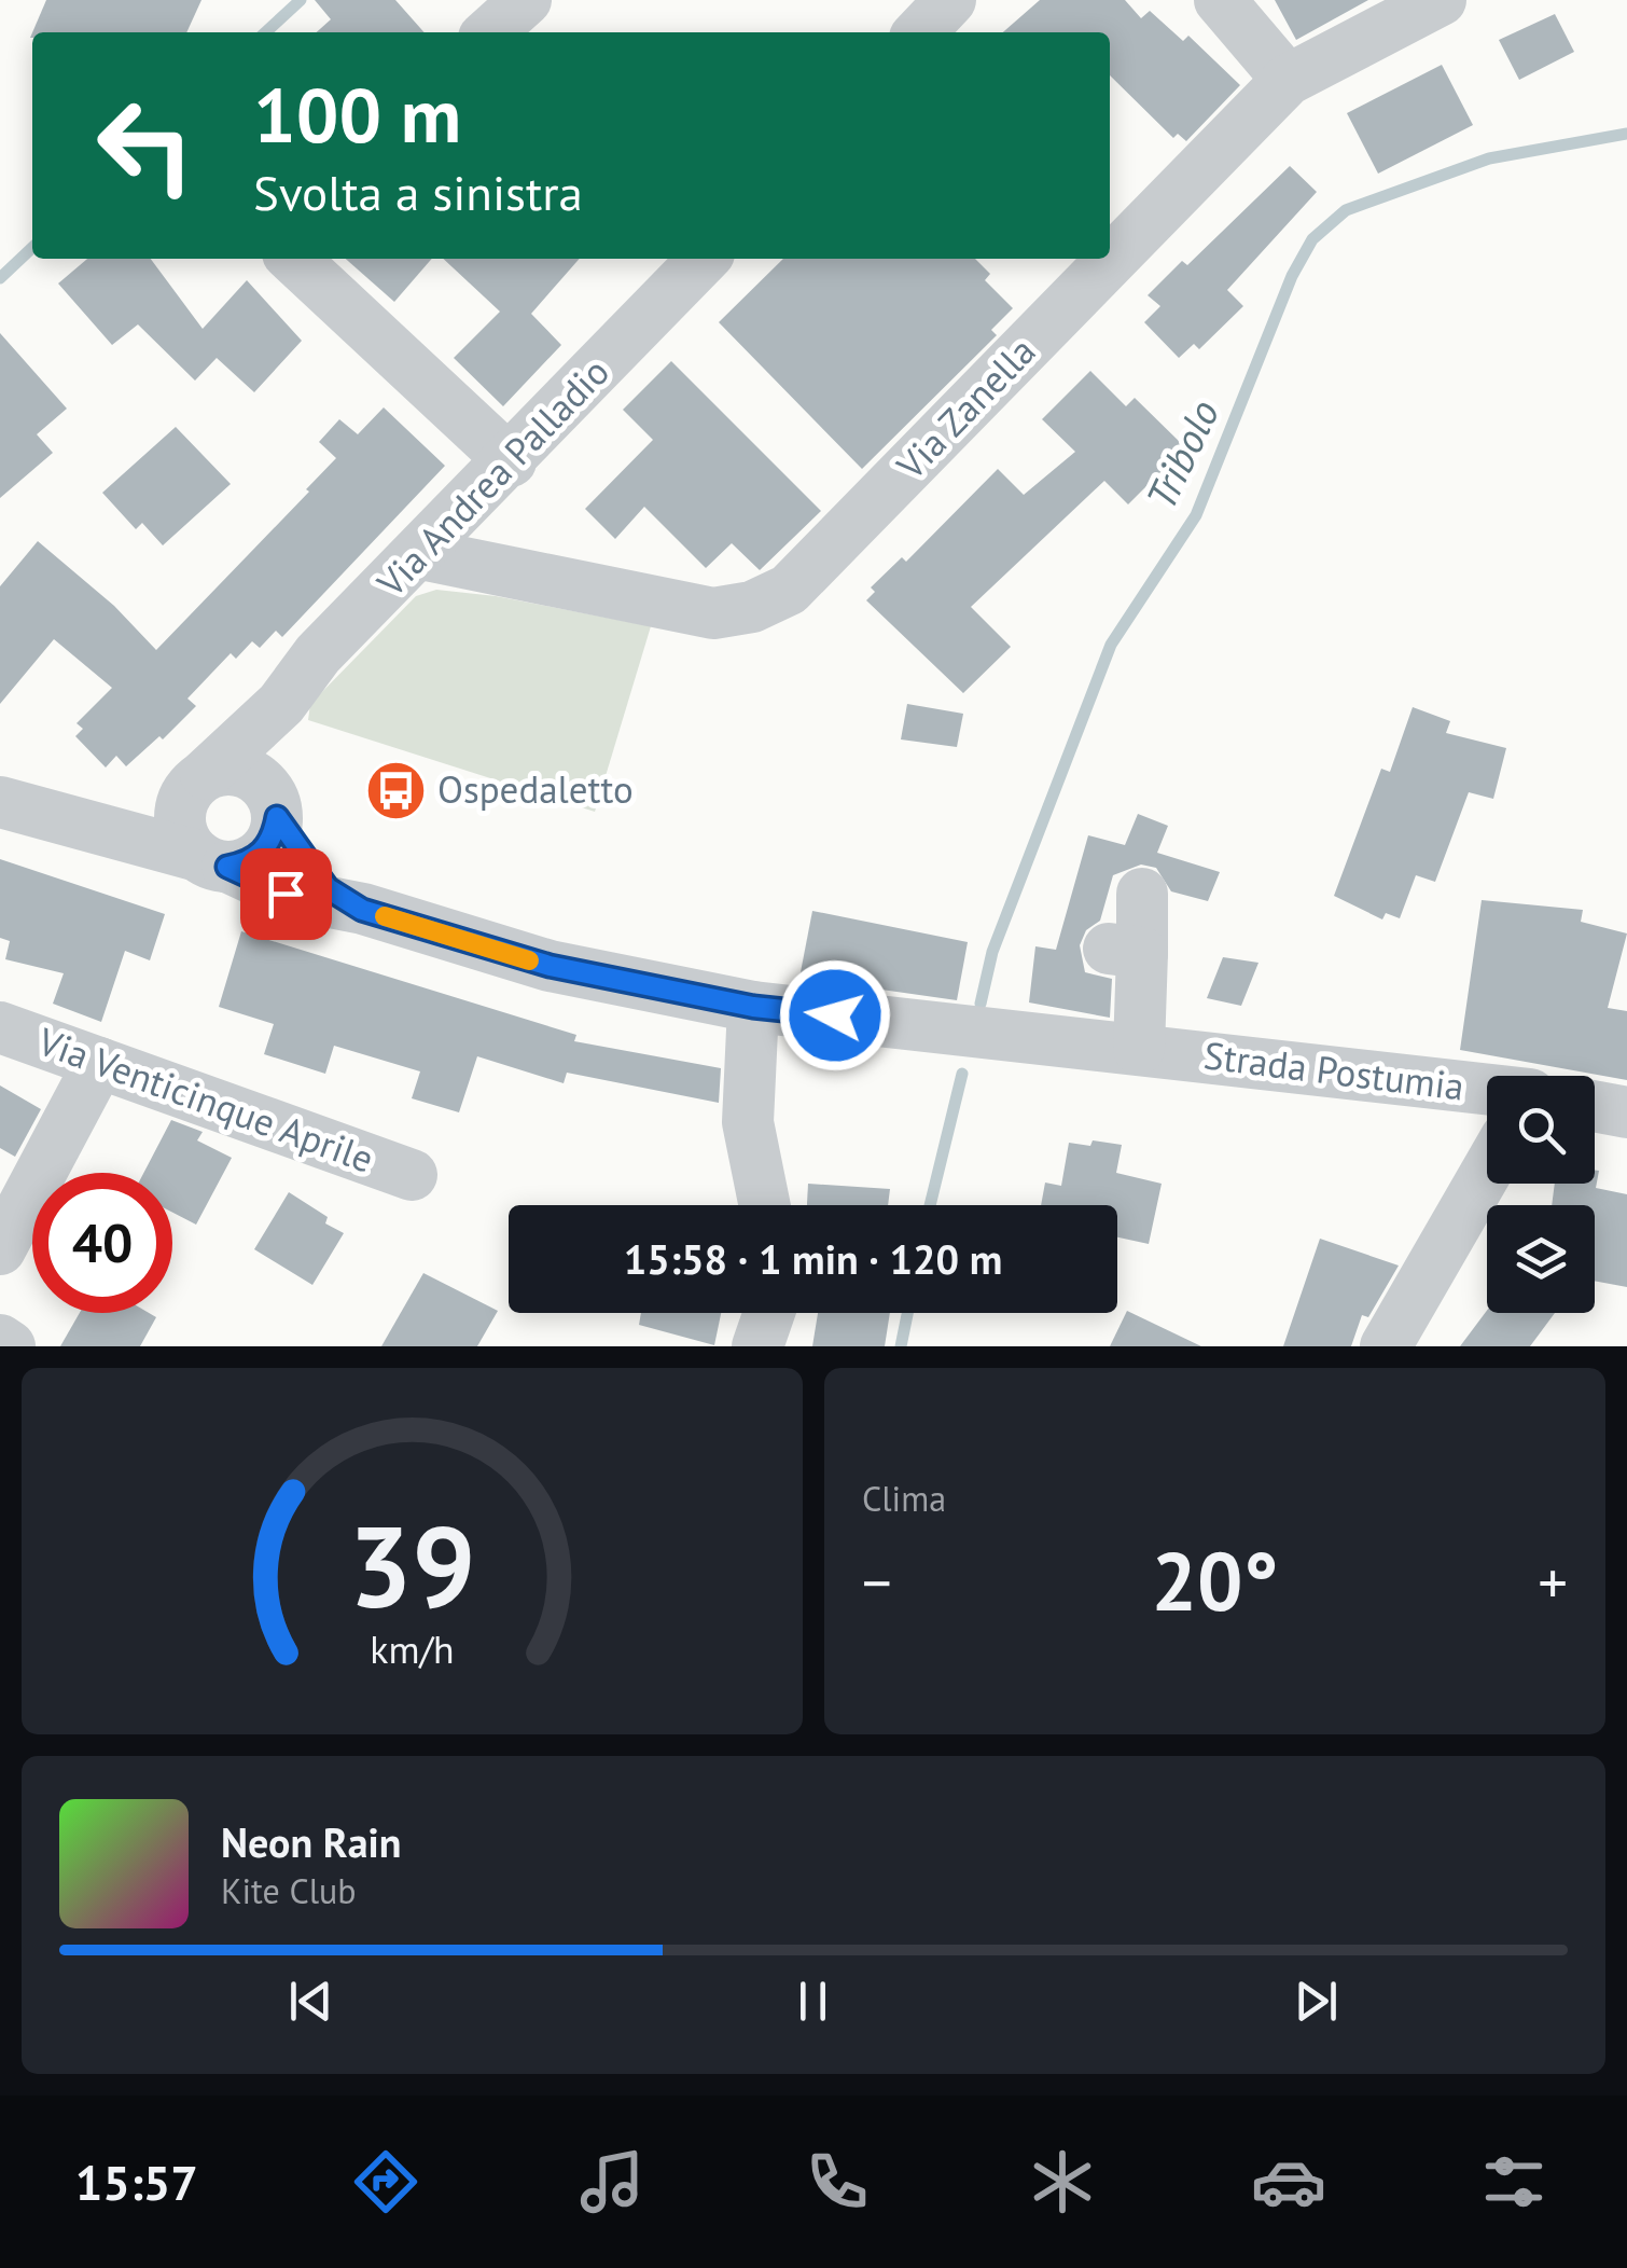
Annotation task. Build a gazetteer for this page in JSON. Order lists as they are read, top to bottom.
{
  "streets": {
    "street": [
      "Via Zanella",
      "Via Andrea Palladio",
      "Strada Postumia",
      "Via Venticinque Aprile"
    ]
  },
  "crossings": [
    ["Via Zanella", "Via Andrea Palladio"],
    ["Via Andrea Palladio", "Strada Postumia"]
  ],
  "water": ["Tribolo"],
  "places": {
    "bus stop": ["Ospedaletto"]
  },
  "page": {
    "turn": ["100 m", "Svolta a sinistra"],
    "limit": "40",
    "trip": "15:58 · 1 min · 120 m",
    "tile": "Clima",
    "heat": ["−", "20°", "+"],
    "song": ["Neon Rain", "Kite Club"],
    "tabs": "15:57",
    "gauge": ["39", "km/h"]
  }
}
